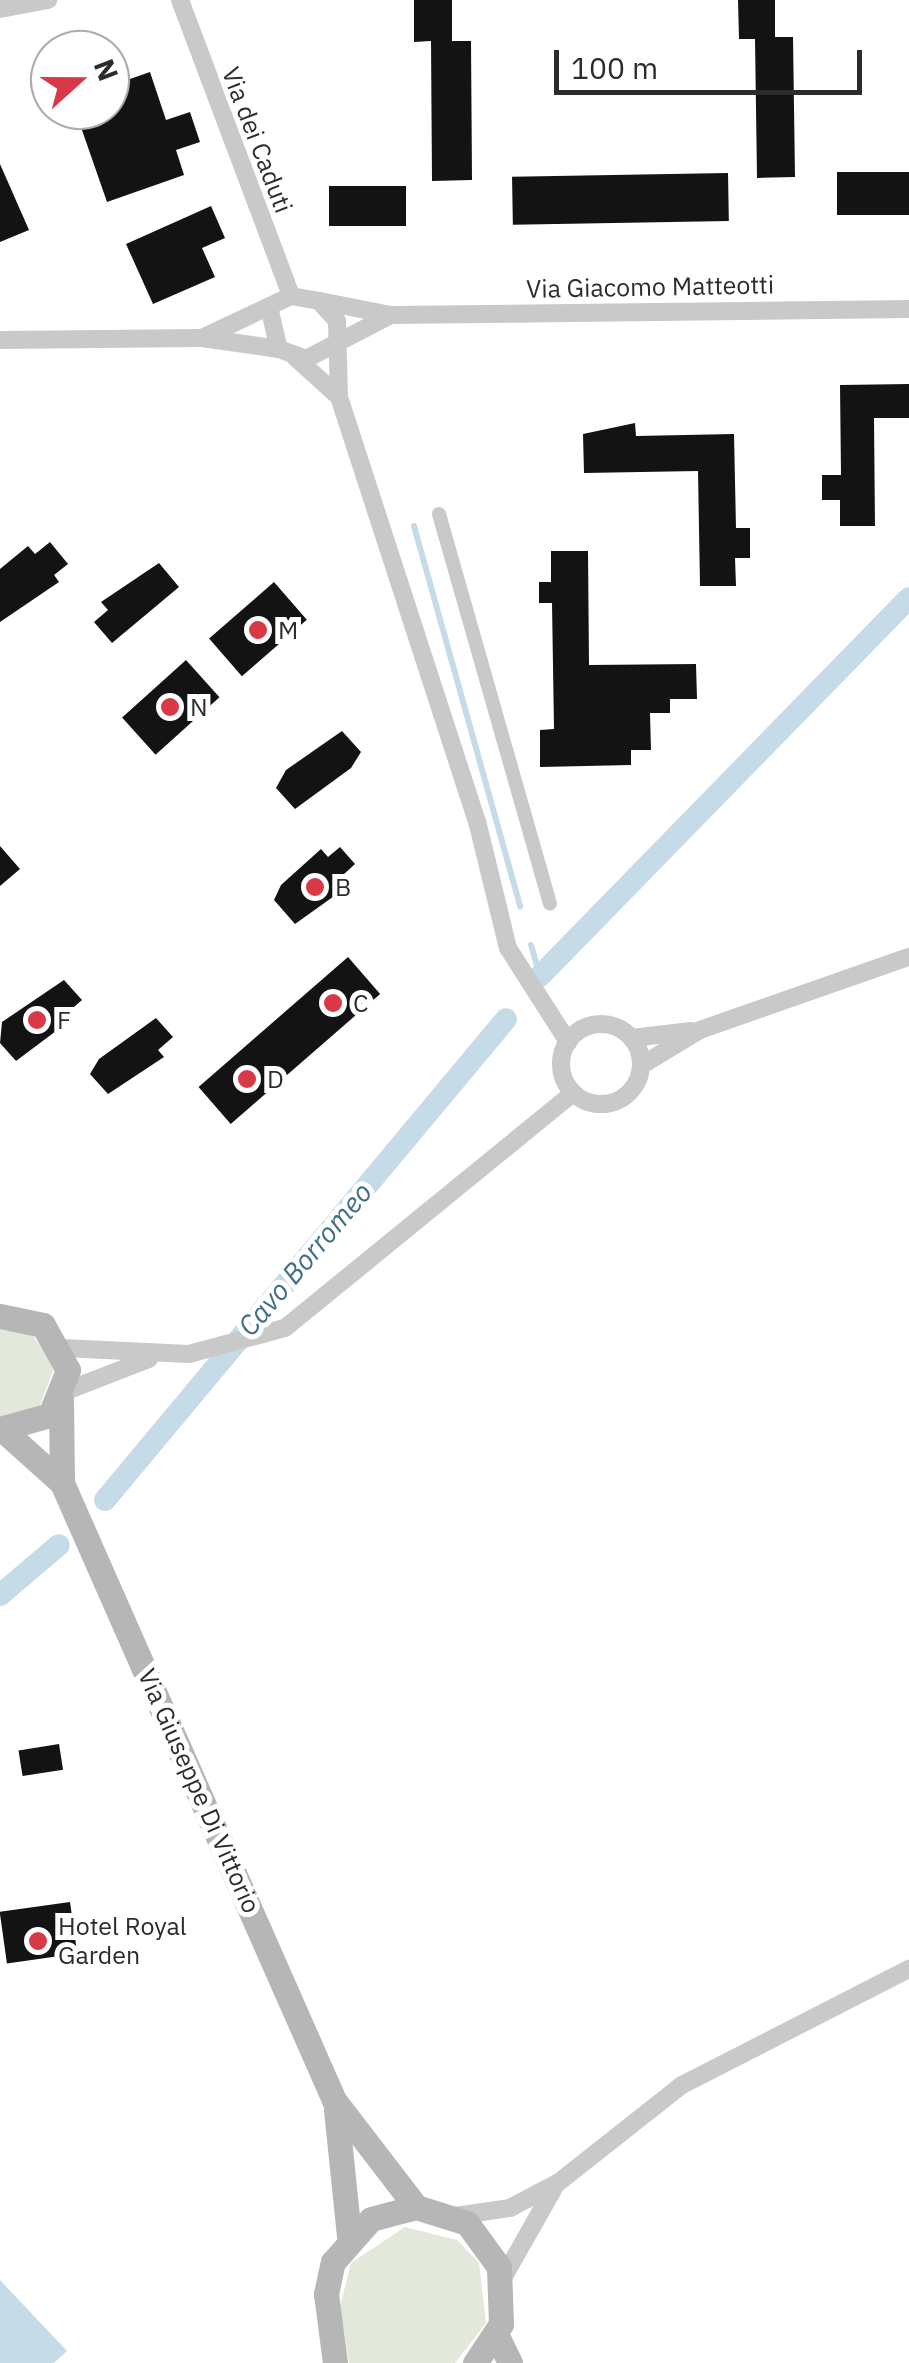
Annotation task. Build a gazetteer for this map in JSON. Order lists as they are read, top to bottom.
{
  "streets": {
    "main road": ["Via Giuseppe Di Vittorio"],
    "street": ["Via dei Caduti", "Via Giacomo Matteotti"]
  },
  "crossings": [
    ["Via dei Caduti", "Via Giacomo Matteotti"]
  ],
  "water": ["Cavo Borromeo"],
  "places": [
    "M",
    "N",
    "B",
    "C",
    "F",
    "D",
    "Hotel Royal Garden"
  ],
  "scale_bar": "100 m",
  "north": "right"
}
